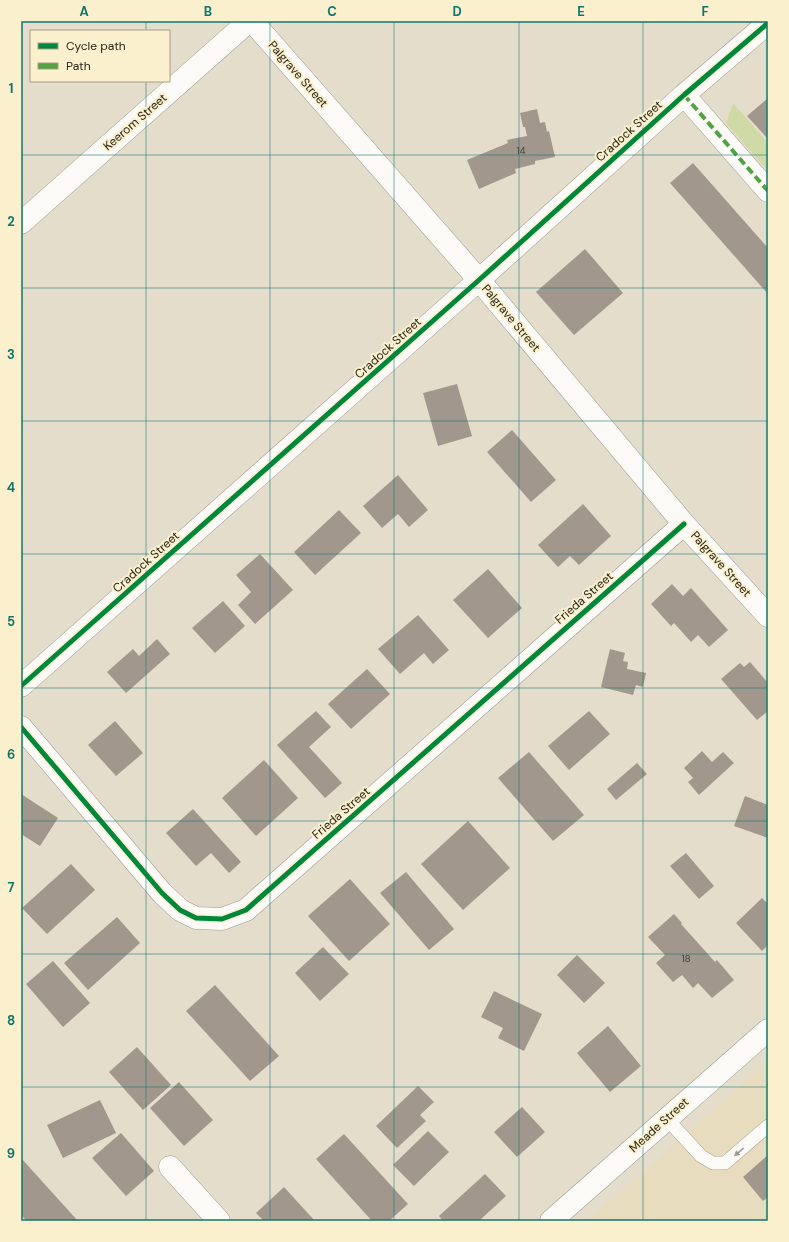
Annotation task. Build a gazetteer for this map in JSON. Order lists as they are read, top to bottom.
{
  "streets": {
    "street": [
      "Palgrave Street",
      "Keerom Street",
      "Cradock Street",
      "Frieda Street",
      "Meade Street"
    ]
  },
  "crossings": [
    ["Palgrave Street", "Keerom Street"],
    ["Palgrave Street", "Cradock Street"],
    ["Palgrave Street", "Frieda Street"]
  ],
  "house_numbers": ["14", "18"],
  "legend": ["Cycle path", "Path"],
  "grid": {
    "columns": [
      "A",
      "B",
      "C",
      "D",
      "E",
      "F"
    ],
    "rows": [
      "1",
      "2",
      "3",
      "4",
      "5",
      "6",
      "7",
      "8",
      "9"
    ]
  }
}
